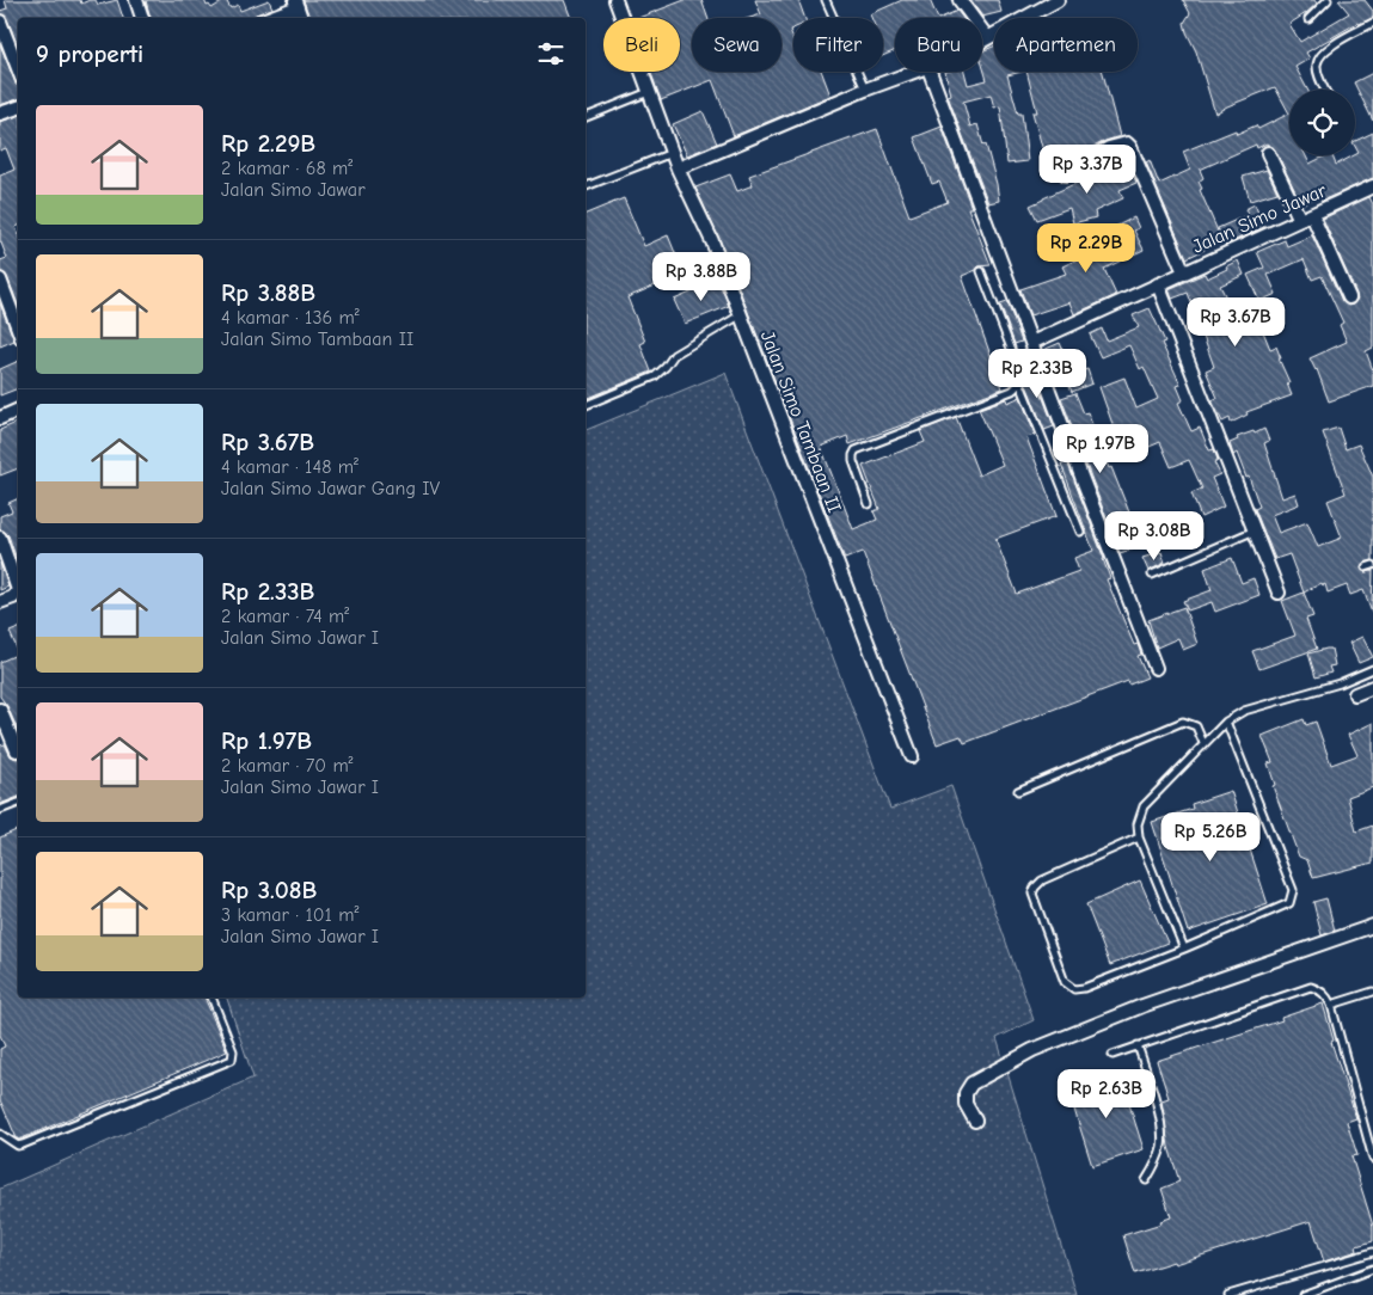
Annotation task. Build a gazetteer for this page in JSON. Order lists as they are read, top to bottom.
{
  "streets": {
    "street": ["Jalan Simo Jawar", "Jalan Simo Tambaan II"]
  },
  "page": {
    "chip": [
      "Beli",
      "Sewa",
      "Filter",
      "Baru",
      "Apartemen"
    ],
    "heading": "9 properti",
    "list": [
      {
        "name": "Rp 2.29B",
        "note": "2 kamar · 68 m² · Jalan Simo Jawar"
      },
      {
        "name": "Rp 3.88B",
        "note": "4 kamar · 136 m² · Jalan Simo Tambaan II"
      },
      {
        "name": "Rp 3.67B",
        "note": "4 kamar · 148 m² · Jalan Simo Jawar Gang IV"
      },
      {
        "name": "Rp 2.33B",
        "note": "2 kamar · 74 m² · Jalan Simo Jawar I"
      },
      {
        "name": "Rp 1.97B",
        "note": "2 kamar · 70 m² · Jalan Simo Jawar I"
      },
      {
        "name": "Rp 3.08B",
        "note": "3 kamar · 101 m² · Jalan Simo Jawar I"
      }
    ],
    "price": [
      "Rp 3.37B",
      "Rp 2.29B",
      "Rp 3.88B",
      "Rp 3.67B",
      "Rp 2.33B",
      "Rp 1.97B",
      "Rp 3.08B",
      "Rp 5.26B",
      "Rp 2.63B"
    ]
  }
}
